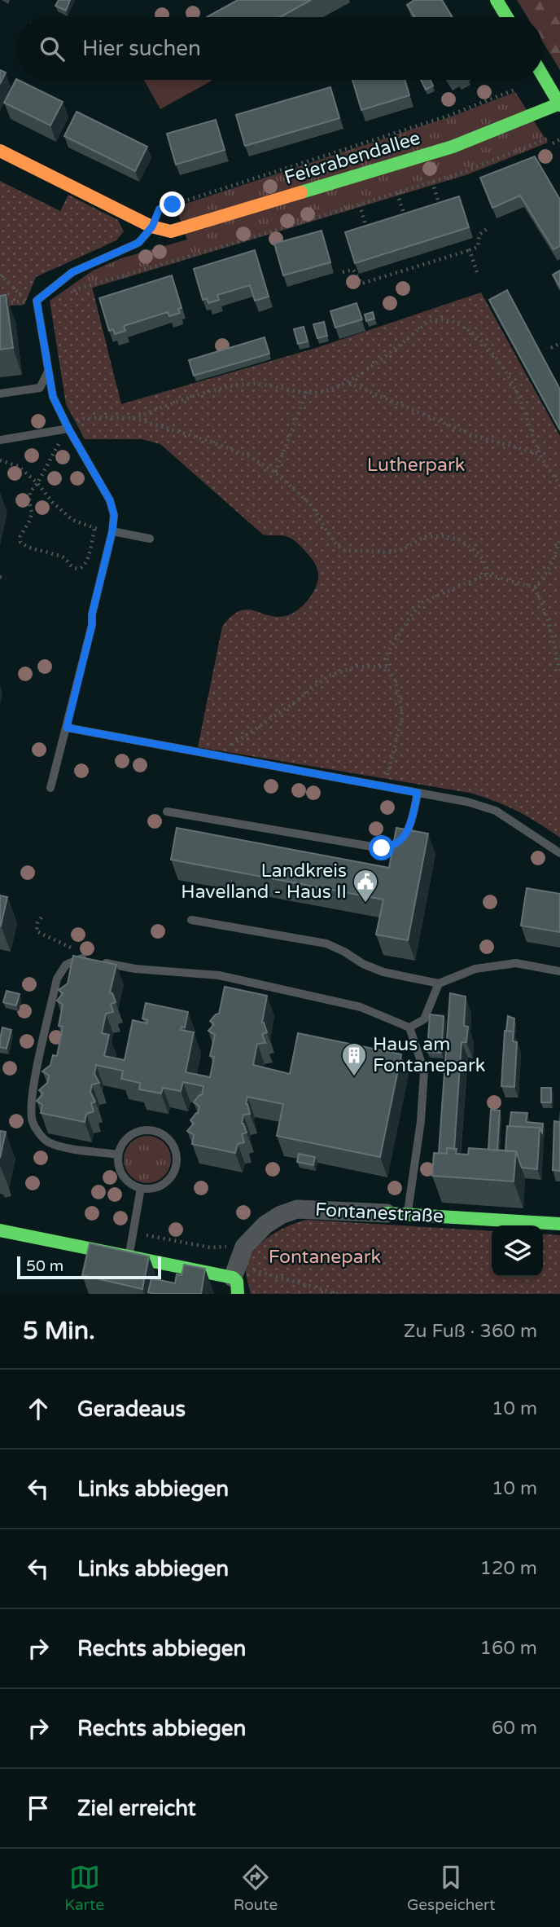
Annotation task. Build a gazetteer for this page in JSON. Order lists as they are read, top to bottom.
{
  "streets": {
    "street": ["Feierabendallee", "Fontanestraße"]
  },
  "parks": ["Lutherpark", "Fontanepark"],
  "places": {
    "public building": ["Landkreis Havelland - Haus II"],
    "building": ["Haus am Fontanepark"]
  },
  "scale_bar": "50 m",
  "page": {
    "search": "Hier suchen",
    "scale": "50 m",
    "heading": ["5 Min.", "Zu Fuß · 360 m"],
    "list": [
      ["Geradeaus", "10 m"],
      ["Links abbiegen", "10 m"],
      ["Links abbiegen", "120 m"],
      ["Rechts abbiegen", "160 m"],
      ["Rechts abbiegen", "60 m"],
      "Ziel erreicht"
    ],
    "nav": ["Karte", "Route", "Gespeichert"]
  }
}
